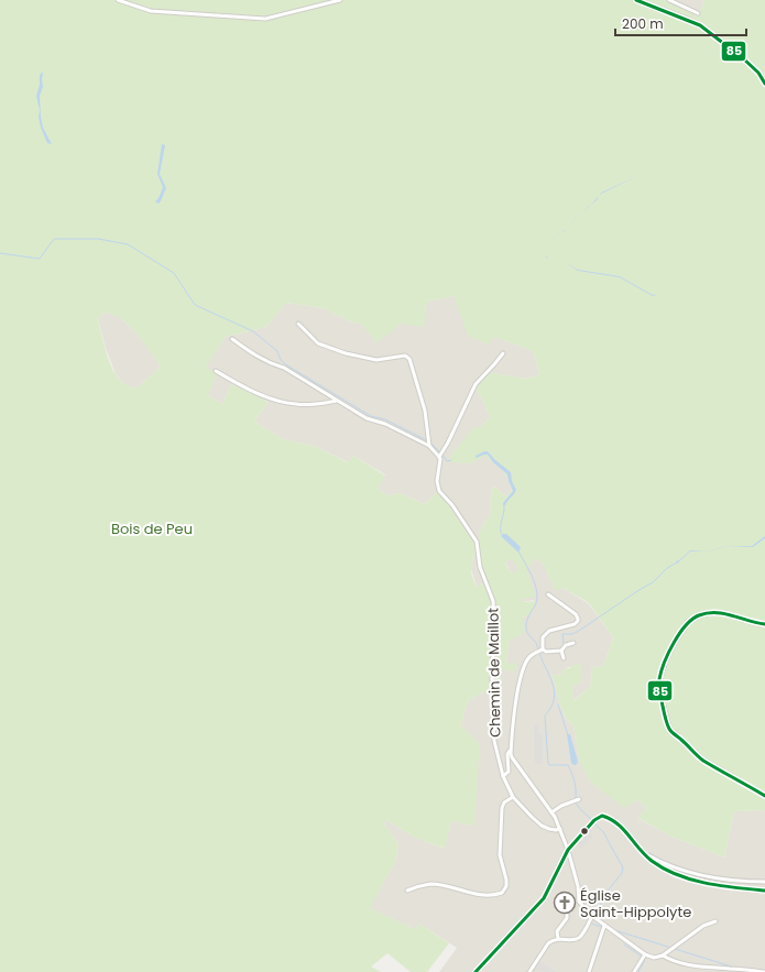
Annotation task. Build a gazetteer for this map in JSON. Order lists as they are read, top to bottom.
{
  "streets": {
    "street": ["Chemin de Maillot"]
  },
  "parks": ["Bois de Peu"],
  "places": {
    "church": ["Église Saint-Hippolyte"]
  },
  "lines": ["transit line 85"],
  "scale_bar": "200 m"
}
